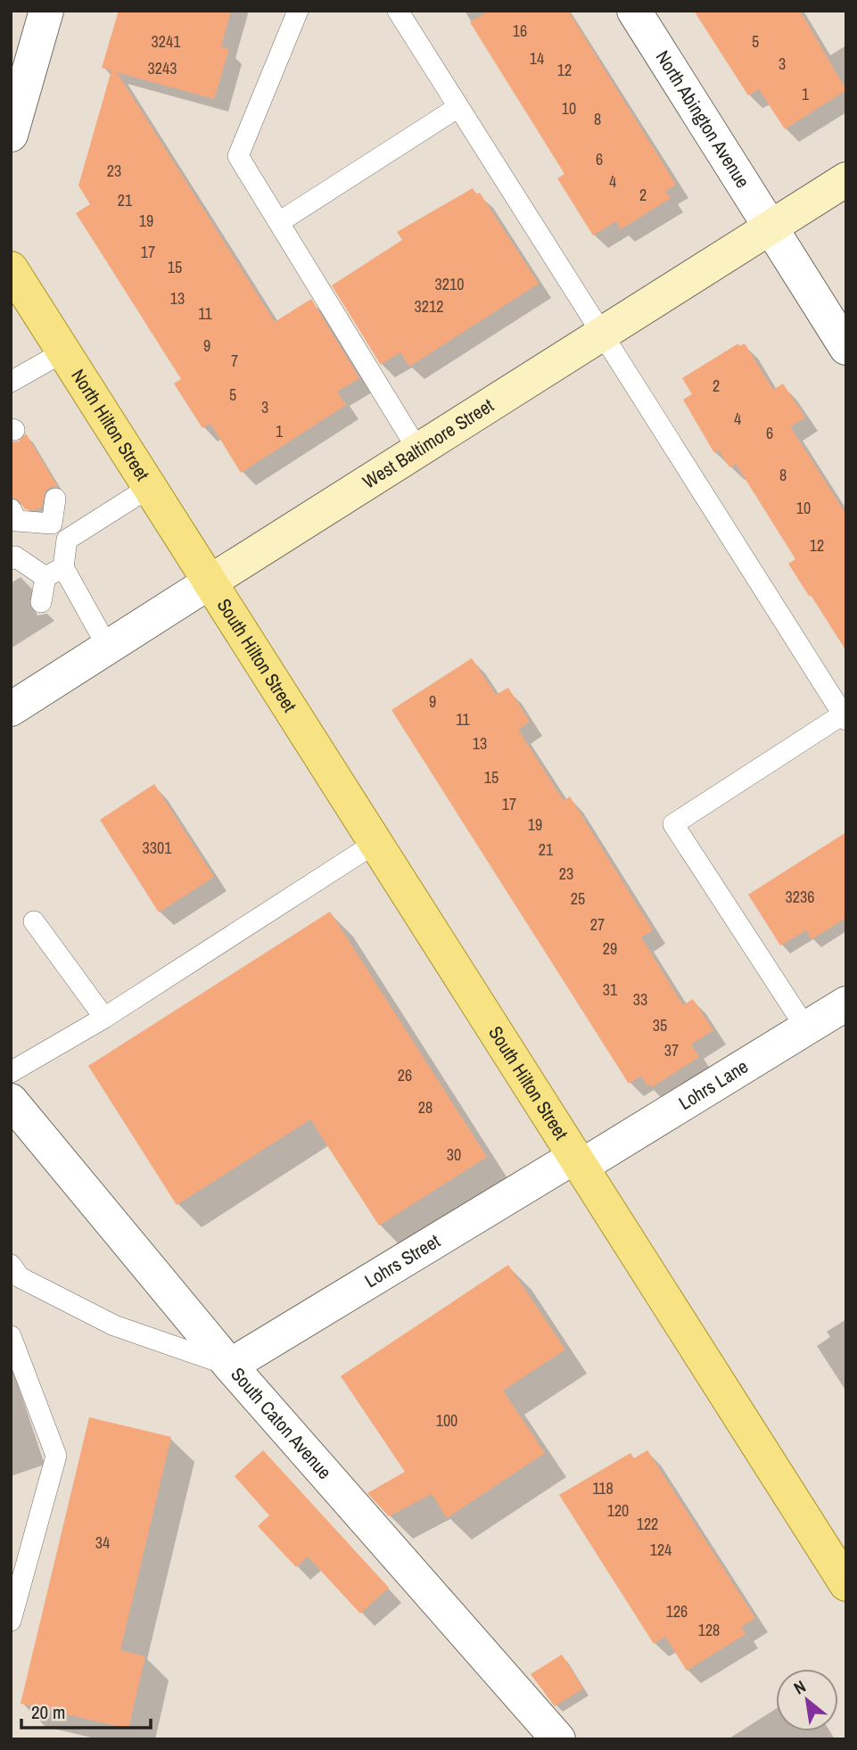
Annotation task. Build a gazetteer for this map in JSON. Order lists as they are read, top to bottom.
{
  "streets": {
    "main road": ["North Hilton Street", "West Baltimore Street", "South Hilton Street"],
    "street": [
      "North Abington Avenue",
      "Lohrs Lane",
      "Lohrs Street",
      "South Caton Avenue"
    ]
  },
  "crossings": [
    ["North Abington Avenue", "West Baltimore Street"],
    ["North Hilton Street", "West Baltimore Street"],
    ["North Hilton Street", "South Hilton Street"],
    ["West Baltimore Street", "South Hilton Street"],
    ["South Hilton Street", "Lohrs Lane"],
    ["South Hilton Street", "Lohrs Street"],
    ["Lohrs Lane", "Lohrs Street"],
    ["Lohrs Street", "South Caton Avenue"]
  ],
  "house_numbers": [
    "16",
    "3241",
    "5",
    "14",
    "3",
    "3243",
    "12",
    "1",
    "10",
    "8",
    "6",
    "23",
    "4",
    "2",
    "21",
    "19",
    "17",
    "15",
    "3210",
    "13",
    "3212",
    "11",
    "9",
    "7",
    "2",
    "5",
    "3",
    "4",
    "1",
    "6",
    "8",
    "10",
    "12",
    "9",
    "11",
    "13",
    "15",
    "17",
    "19",
    "3301",
    "21",
    "23",
    "3236",
    "25",
    "27",
    "29",
    "31",
    "33",
    "35",
    "37",
    "26",
    "28",
    "30",
    "100",
    "118",
    "120",
    "122",
    "34",
    "124",
    "126",
    "128"
  ],
  "scale_bar": "20 m",
  "north": "top left"
}
